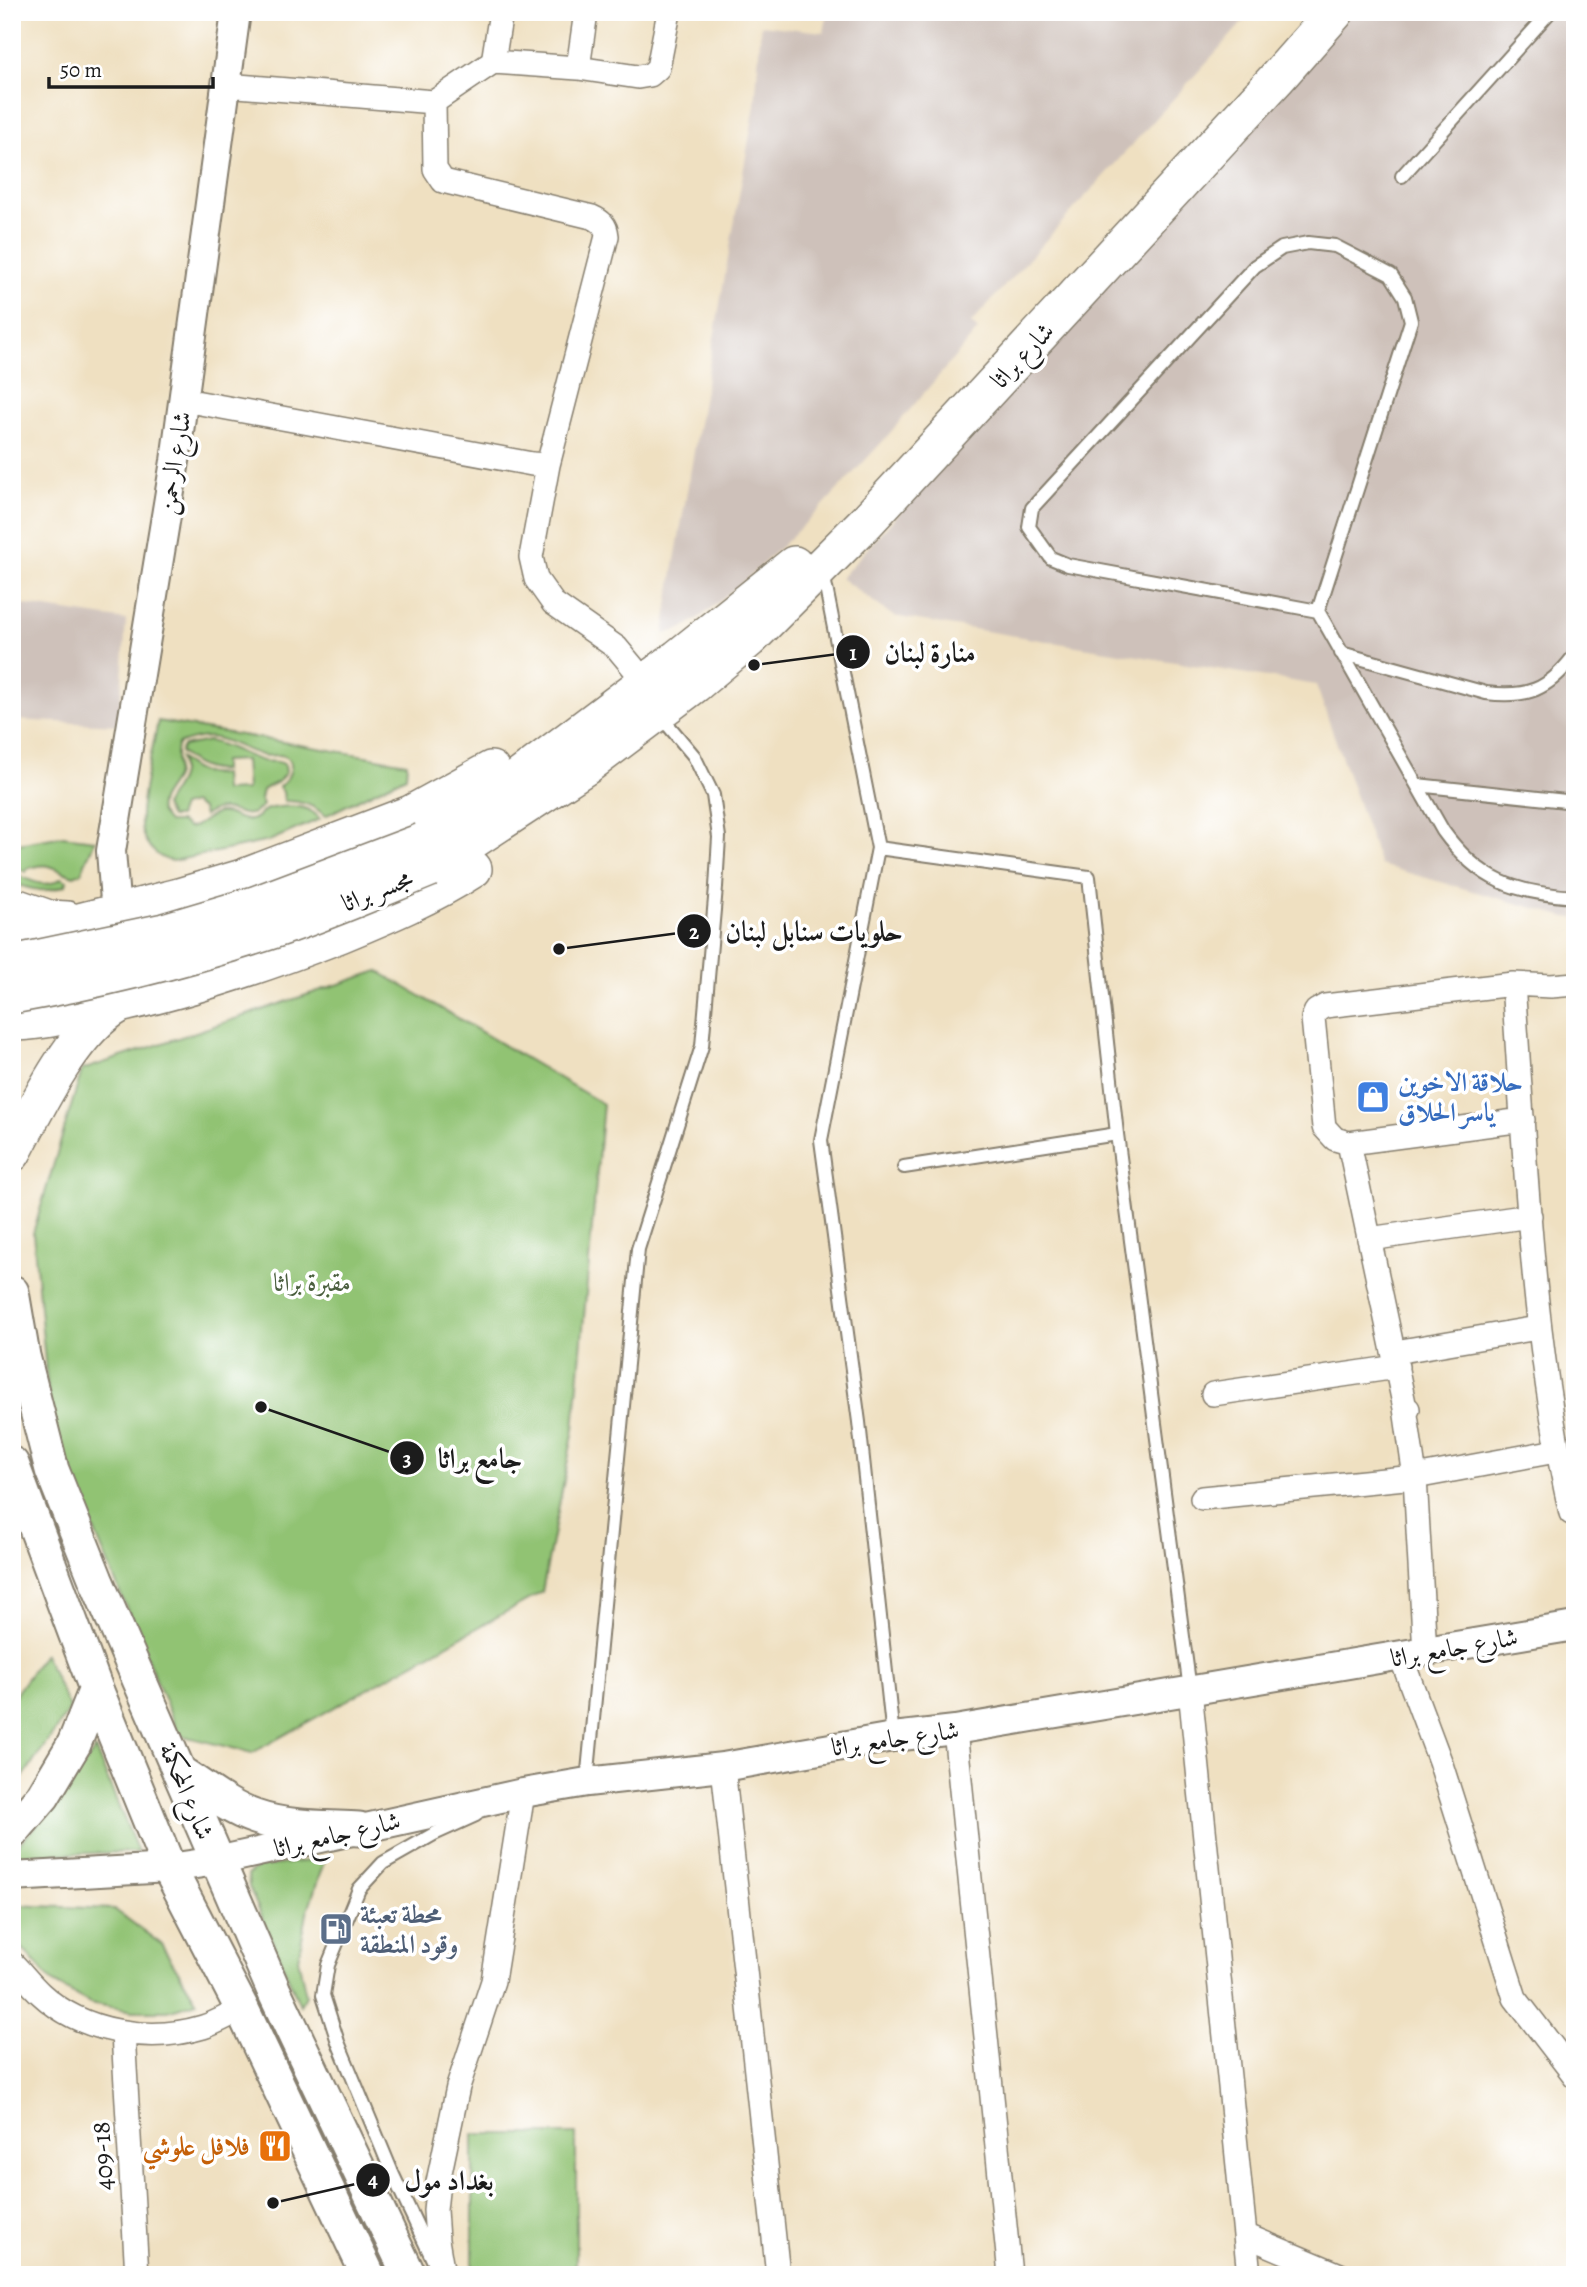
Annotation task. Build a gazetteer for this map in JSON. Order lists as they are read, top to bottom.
{
  "streets": {
    "main road": ["شارع براثا", "مجسر براثا", "شارع المحكمة"],
    "street": ["شارع الرحمن", "شارع جامع براثا", "409-18"]
  },
  "crossings": [
    ["شارع براثا", "مجسر براثا"],
    ["شارع جامع براثا", "شارع المحكمة"]
  ],
  "parks": ["مقبرة براثا"],
  "places": {
    "other": [
      "منارة لبنان",
      "حلويات سنابل لبنان",
      "جامع براثا",
      "بغداد مول"
    ],
    "shop": ["حلاقة الاخوين ياسر الحلاق"],
    "fuel station": ["محطة تعبئة وقود المنطقة"],
    "restaurant": ["فلافل علوشي"]
  },
  "scale_bar": "50 m"
}
